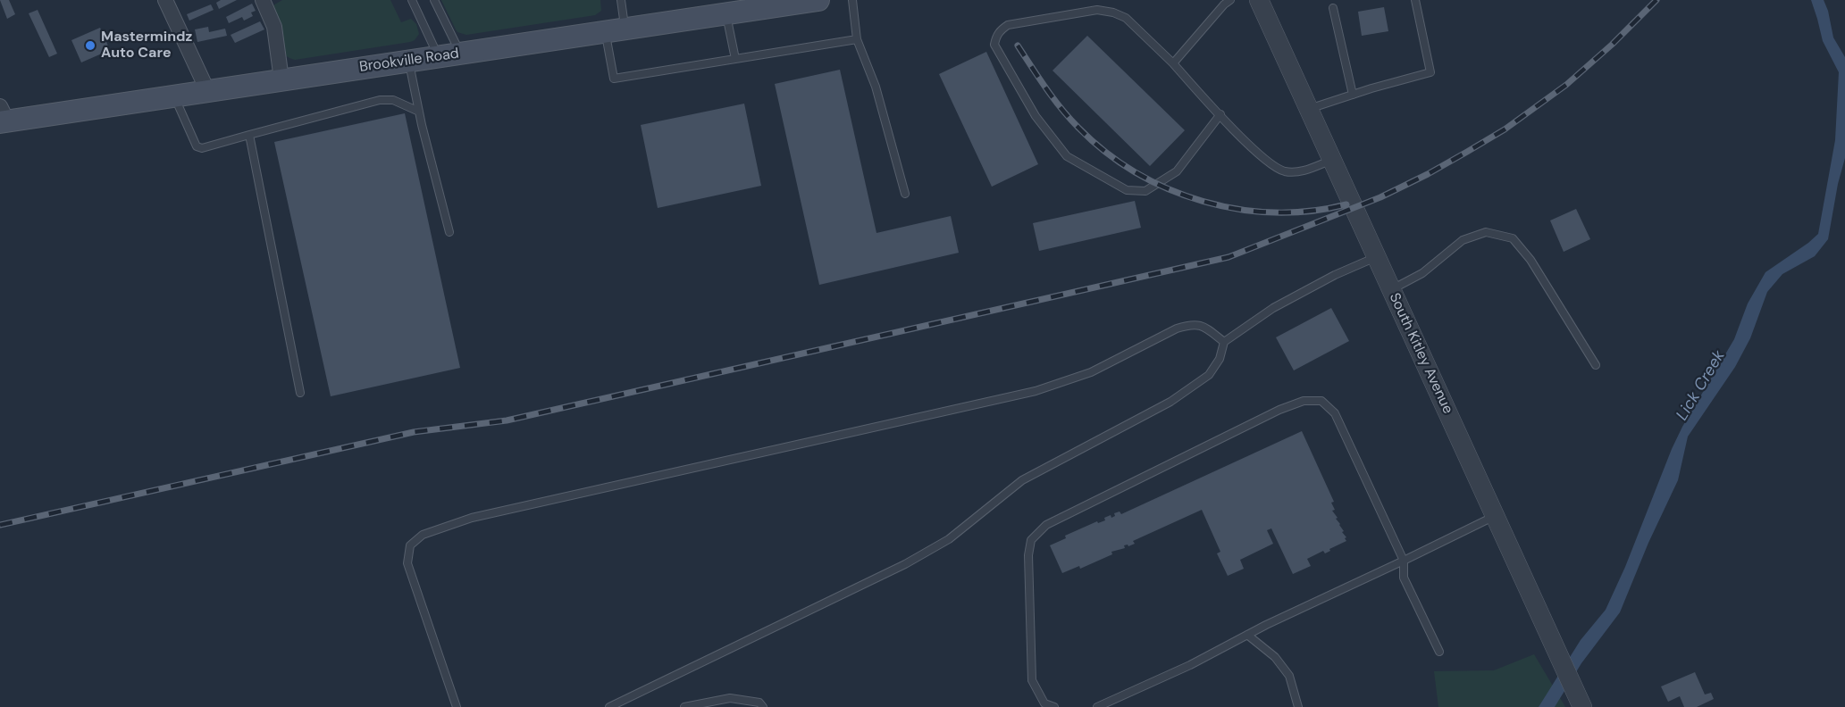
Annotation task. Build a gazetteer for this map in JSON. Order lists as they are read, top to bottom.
{
  "streets": {
    "main road": ["Brookville Road"],
    "street": ["South Kitley Avenue"]
  },
  "water": ["Lick Creek"],
  "places": ["Mastermindz Auto Care"]
}
